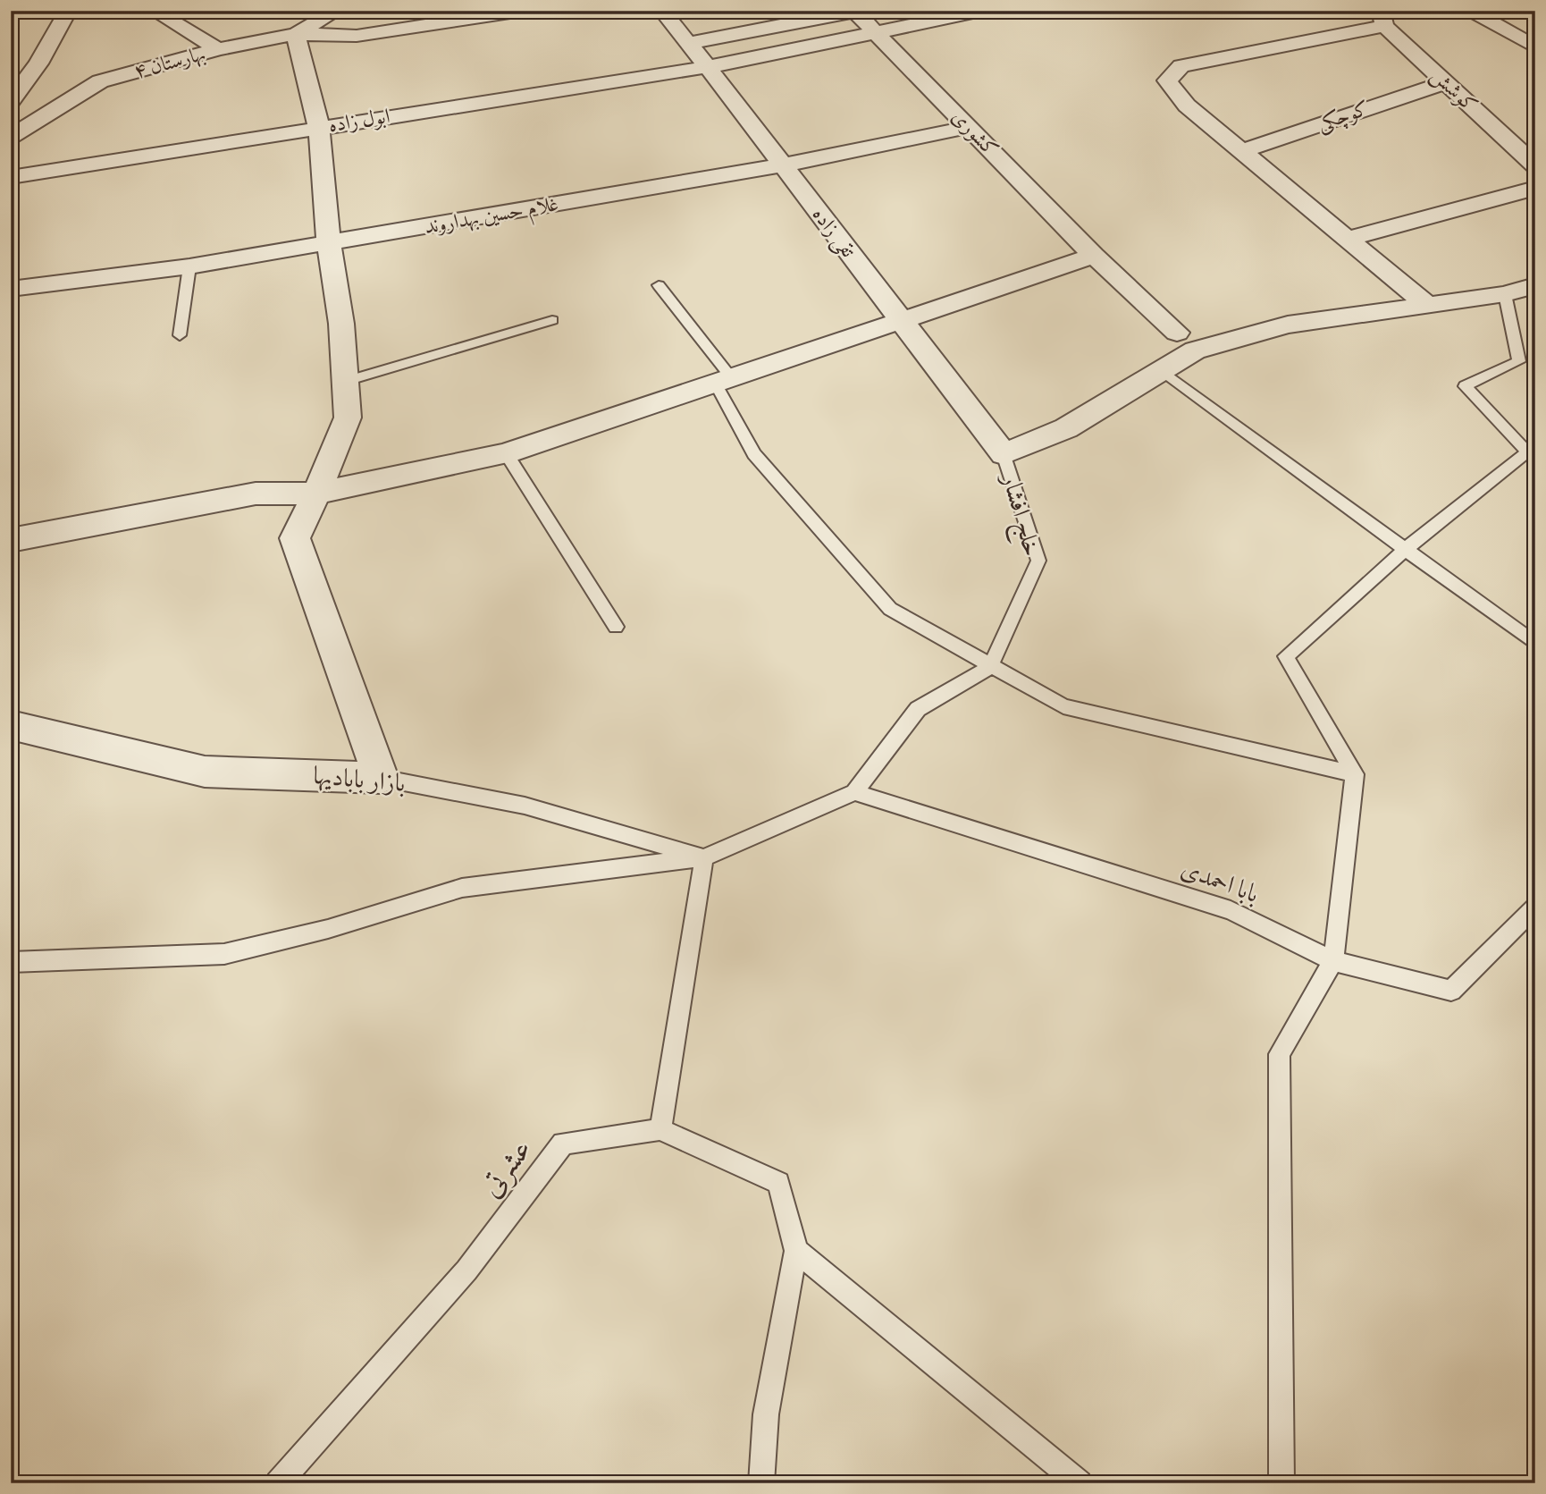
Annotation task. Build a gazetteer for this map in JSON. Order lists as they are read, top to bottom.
{
  "streets": {
    "street": [
      "بهارستان ۴",
      "کوشش",
      "کوچکی",
      "ابول زاده",
      "کشوری",
      "غلام حسین بهداروند",
      "تقی زاده",
      "خلج افشار",
      "بازار بابادیها"
    ],
    "lane": ["بابا احمدی", "عشرتی"]
  },
  "crossings": [
    ["کوشش", "کوچکی"],
    ["ابول زاده", "کشوری"],
    ["ابول زاده", "تقی زاده"],
    ["کشوری", "غلام حسین بهداروند"],
    ["غلام حسین بهداروند", "تقی زاده"],
    ["تقی زاده", "خلج افشار"]
  ]
}
